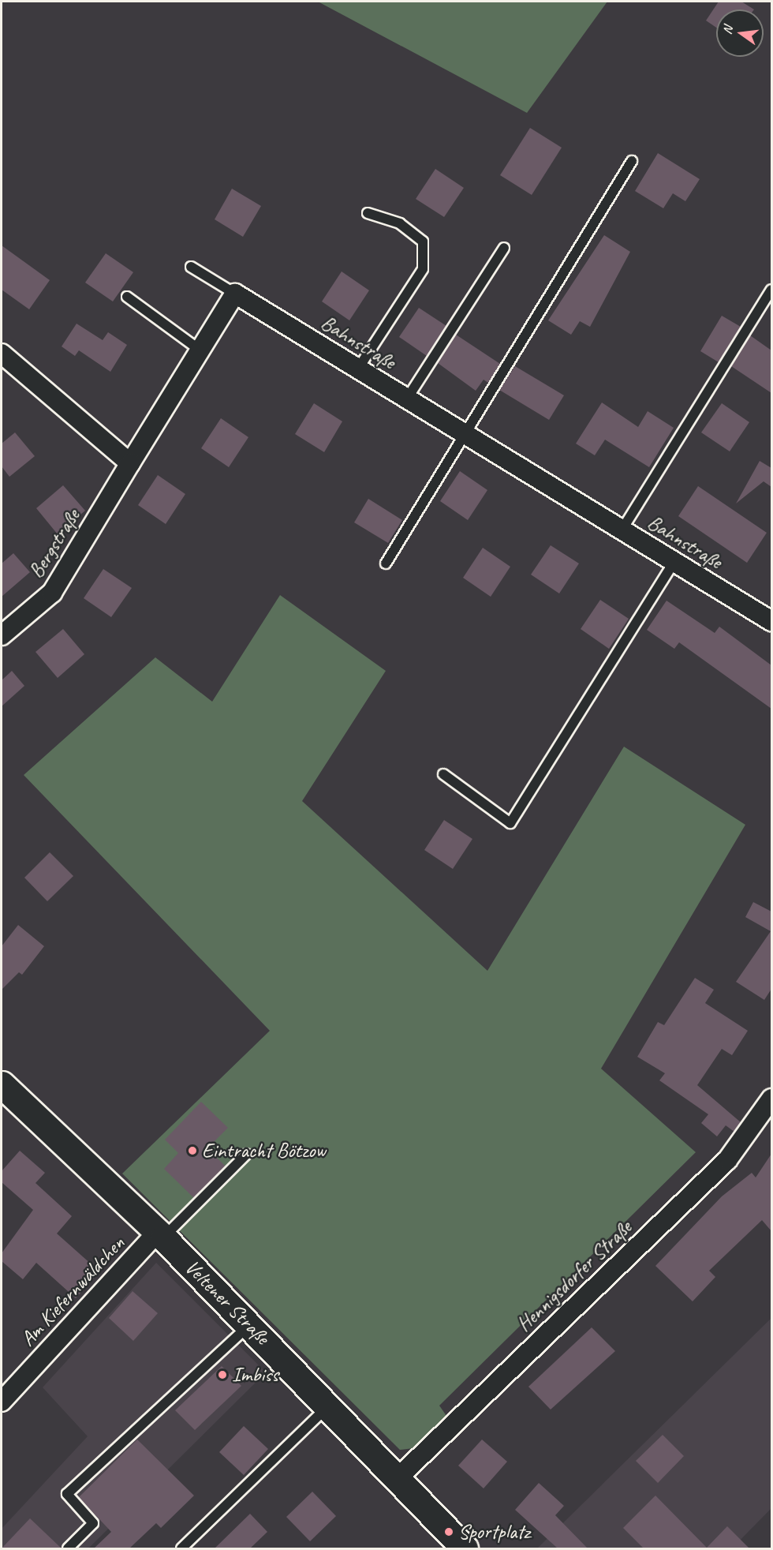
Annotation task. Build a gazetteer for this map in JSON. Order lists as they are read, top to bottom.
{
  "streets": {
    "main road": ["Veltener Straße"],
    "street": [
      "Bahnstraße",
      "Bergstraße",
      "Hennigsdorfer Straße",
      "Am Kiefernwäldchen"
    ]
  },
  "crossings": [
    ["Hennigsdorfer Straße", "Veltener Straße"],
    ["Am Kiefernwäldchen", "Veltener Straße"]
  ],
  "places": ["Eintracht Bötzow", "Imbiss", "Sportplatz"],
  "north": "left"
}
